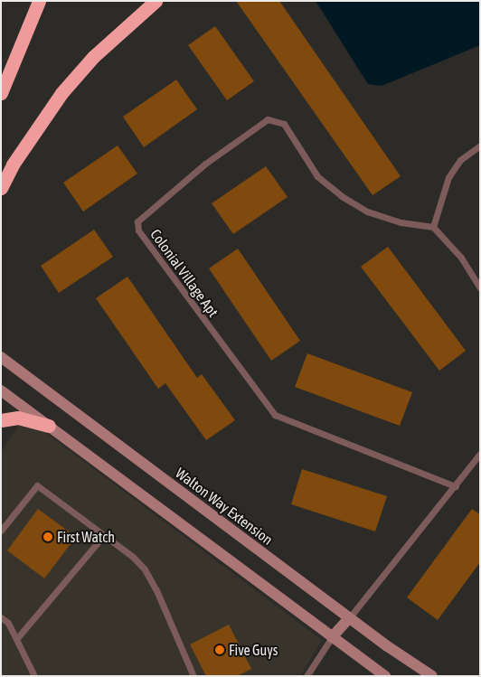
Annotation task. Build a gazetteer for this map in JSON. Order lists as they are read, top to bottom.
{
  "streets": {
    "main road": ["Walton Way Extension"],
    "lane": ["Colonial Village Apt"]
  },
  "places": ["First Watch", "Five Guys"]
}
